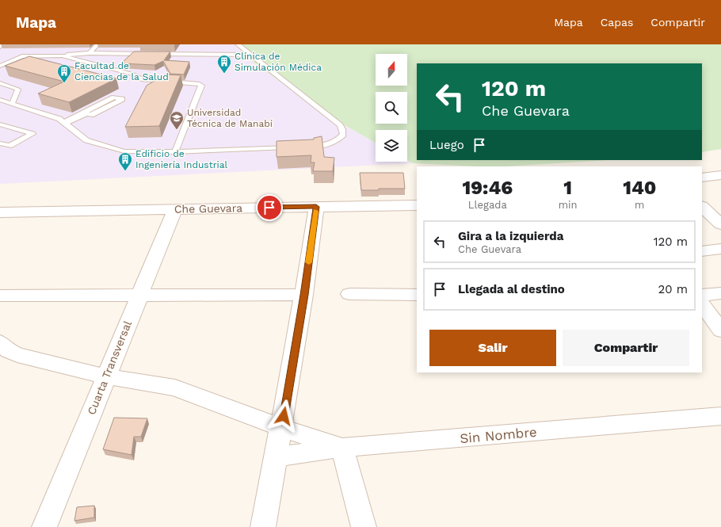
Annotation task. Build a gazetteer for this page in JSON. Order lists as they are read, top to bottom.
{
  "streets": {
    "street": ["Che Guevara", "Cuarta Transversal", "Sin Nombre"]
  },
  "crossings": [
    ["Che Guevara", "Cuarta Transversal"]
  ],
  "places": {
    "building": ["Clínica de Simulación Médica", "Facultad de Ciencias de la Salud", "Edificio de Ingeniería Industrial"],
    "school or university": ["Universidad Técnica de Manabí"]
  },
  "north": "top",
  "page": {
    "header": "Mapa",
    "nav": ["Mapa", "Capas", "Compartir"],
    "turn": ["120 m", "Che Guevara"],
    "then": "Luego",
    "eta": [
      "19:46",
      "Llegada",
      "1",
      "min",
      "140",
      "m"
    ],
    "list": [
      {
        "name": "Gira a la izquierda",
        "note": "Che Guevara",
        "value": "120 m"
      },
      {
        "name": "Llegada al destino",
        "value": "20 m"
      }
    ],
    "buttons": ["Salir", "Compartir"]
  }
}
